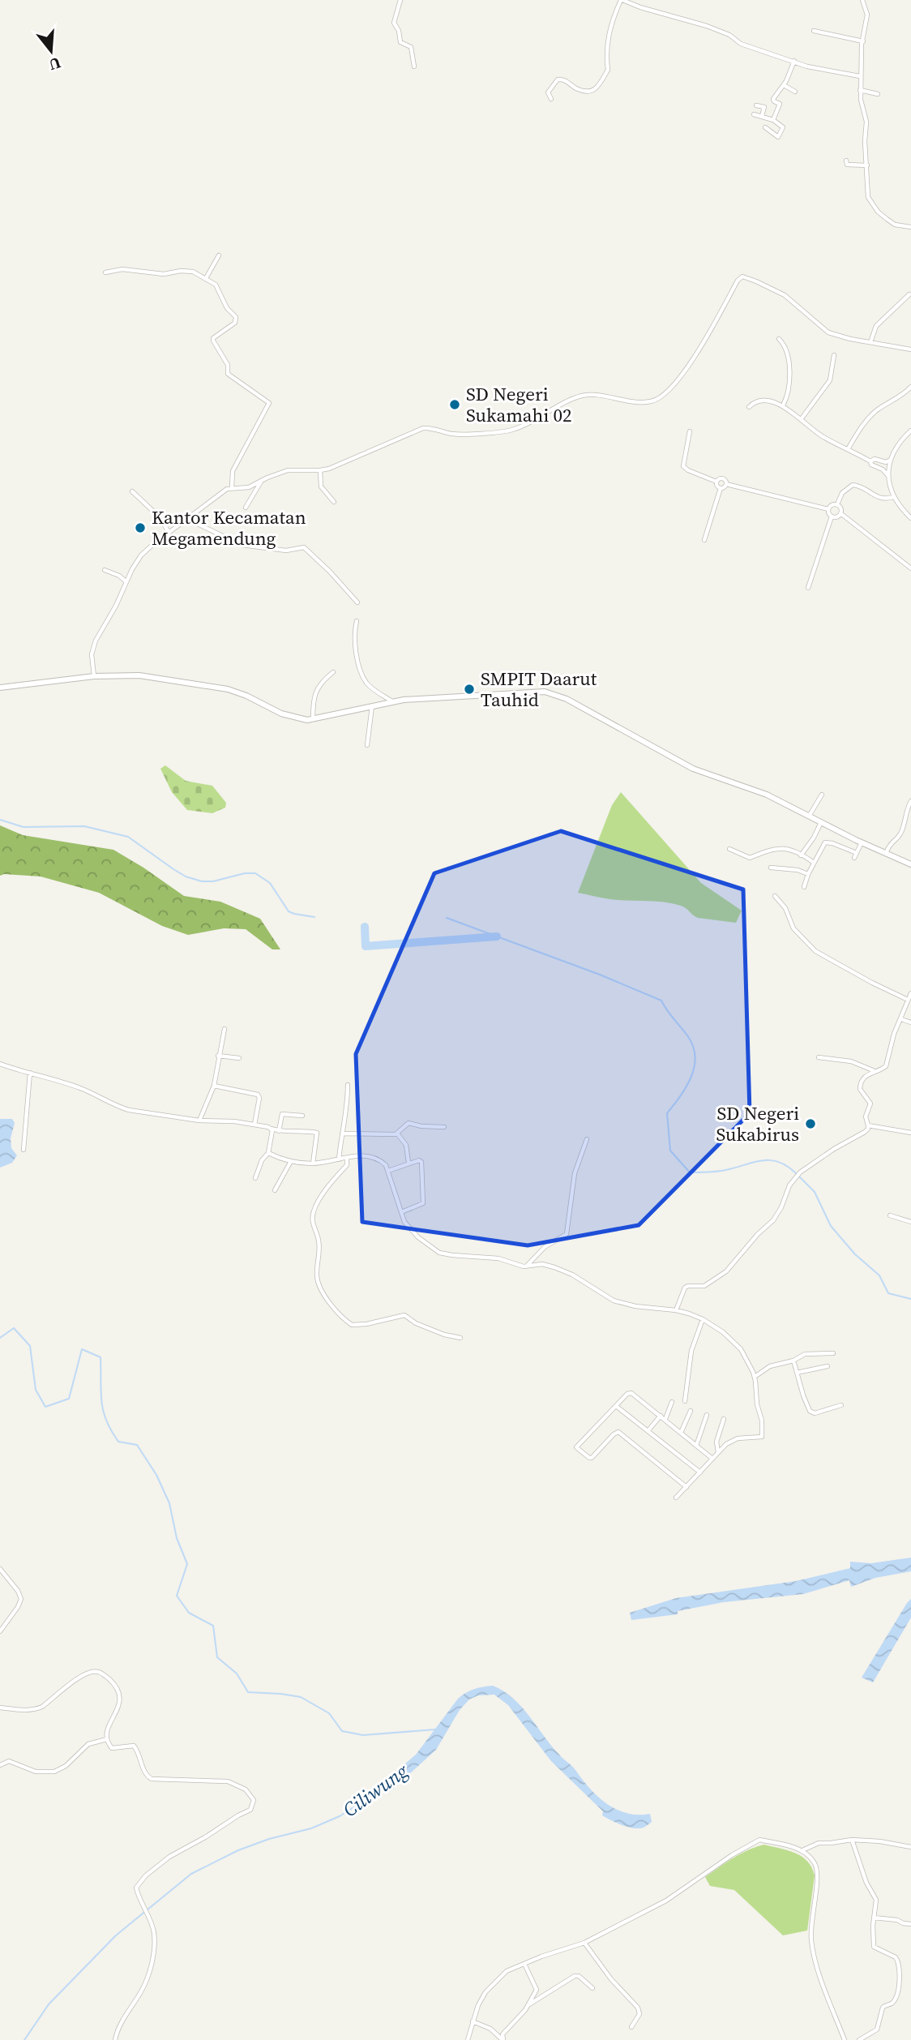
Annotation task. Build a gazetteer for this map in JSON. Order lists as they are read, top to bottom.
{
  "water": ["Ciliwung"],
  "places": [
    "SD Negeri Sukamahi 02",
    "Kantor Kecamatan Megamendung",
    "SMPIT Daarut Tauhid",
    "SD Negeri Sukabirus"
  ],
  "north": "bottom"
}
